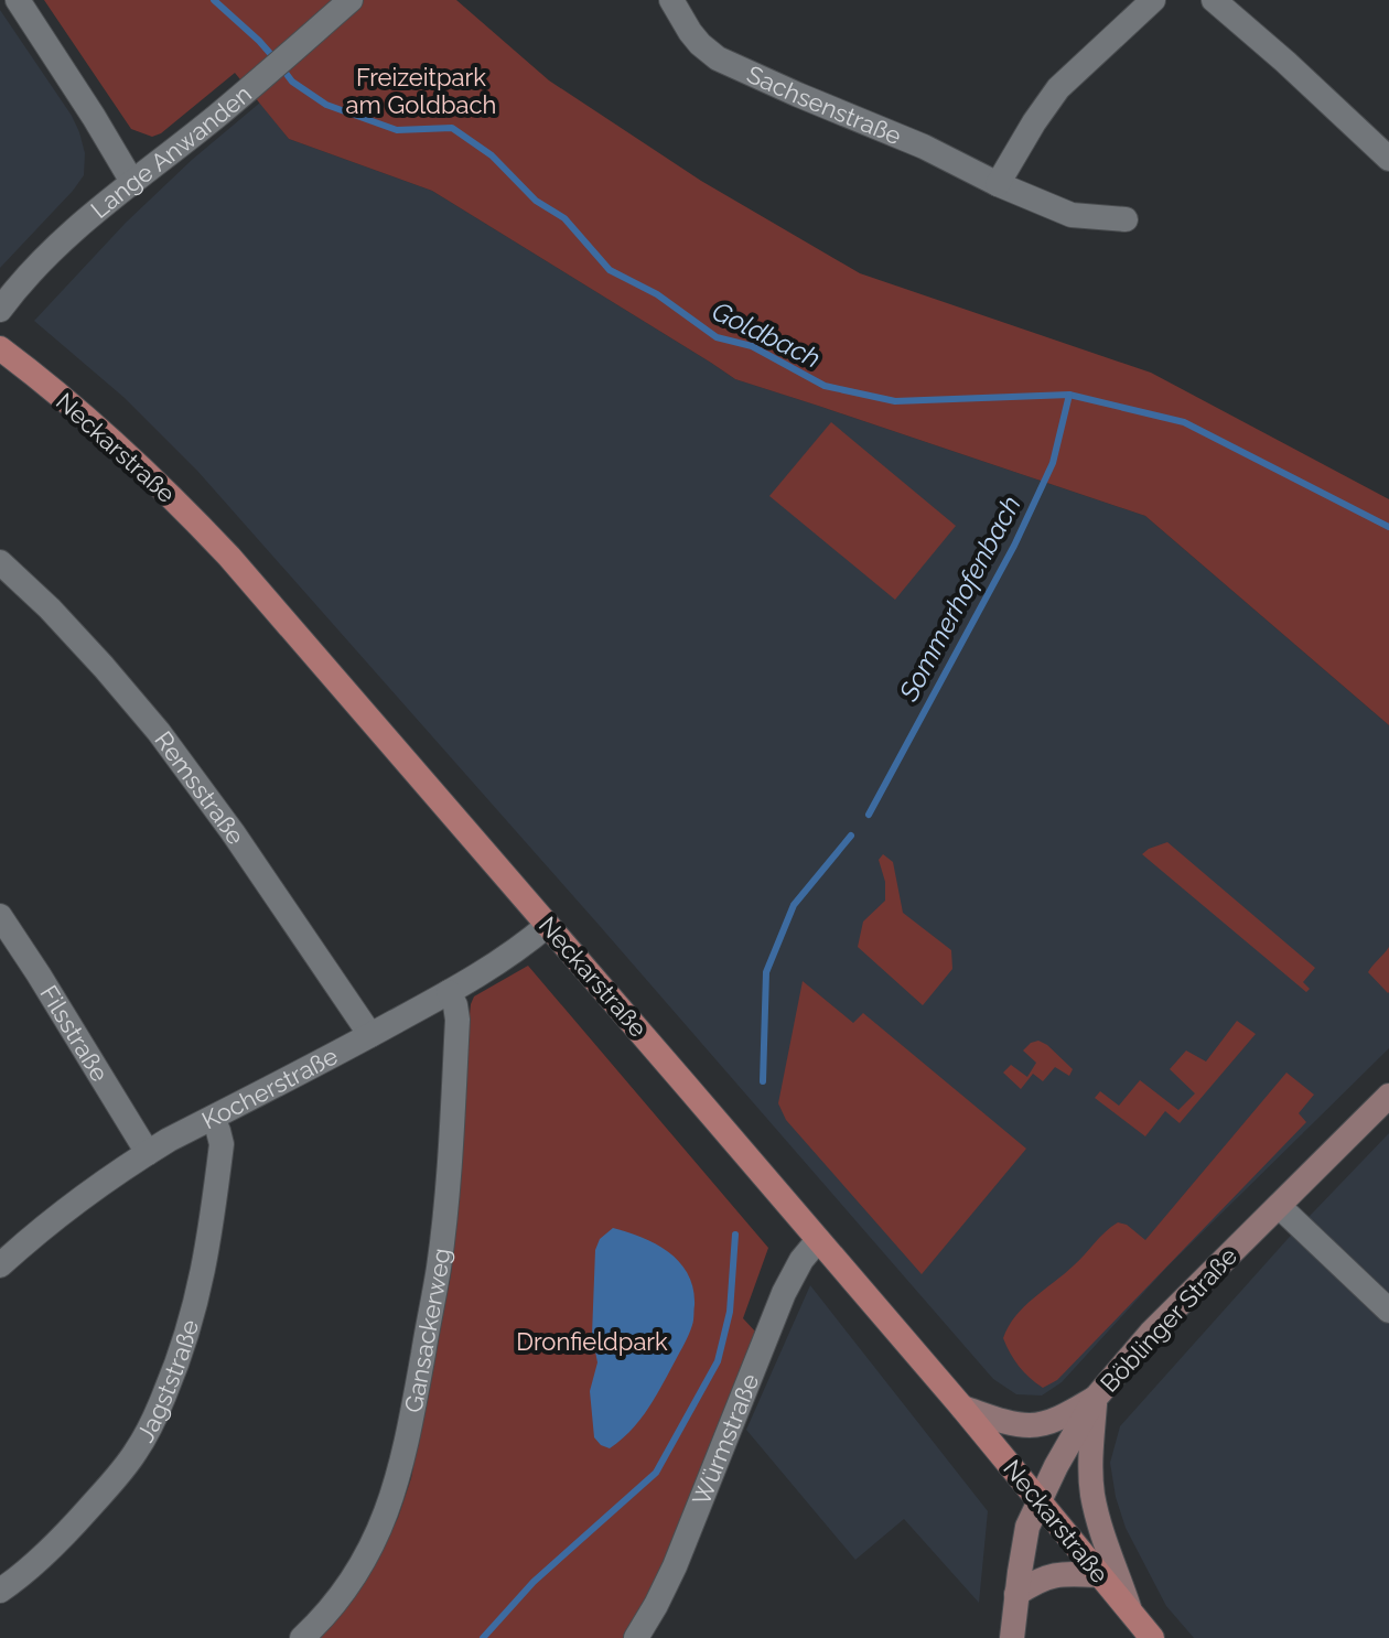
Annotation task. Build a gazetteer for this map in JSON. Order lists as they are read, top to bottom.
{
  "streets": {
    "main road": ["Neckarstraße", "Böblinger Straße"],
    "street": [
      "Sachsenstraße",
      "Lange Anwanden",
      "Remsstraße",
      "Filsstraße",
      "Kocherstraße",
      "Gansackerweg",
      "Jagststraße",
      "Würmstraße"
    ]
  },
  "crossings": [
    ["Neckarstraße", "Kocherstraße"],
    ["Neckarstraße", "Böblinger Straße"],
    ["Neckarstraße", "Würmstraße"],
    ["Remsstraße", "Kocherstraße"],
    ["Filsstraße", "Kocherstraße"],
    ["Kocherstraße", "Gansackerweg"],
    ["Kocherstraße", "Jagststraße"]
  ],
  "water": ["Goldbach", "Sommerhofenbach"],
  "parks": ["Freizeitpark am Goldbach", "Dronfieldpark"]
}
